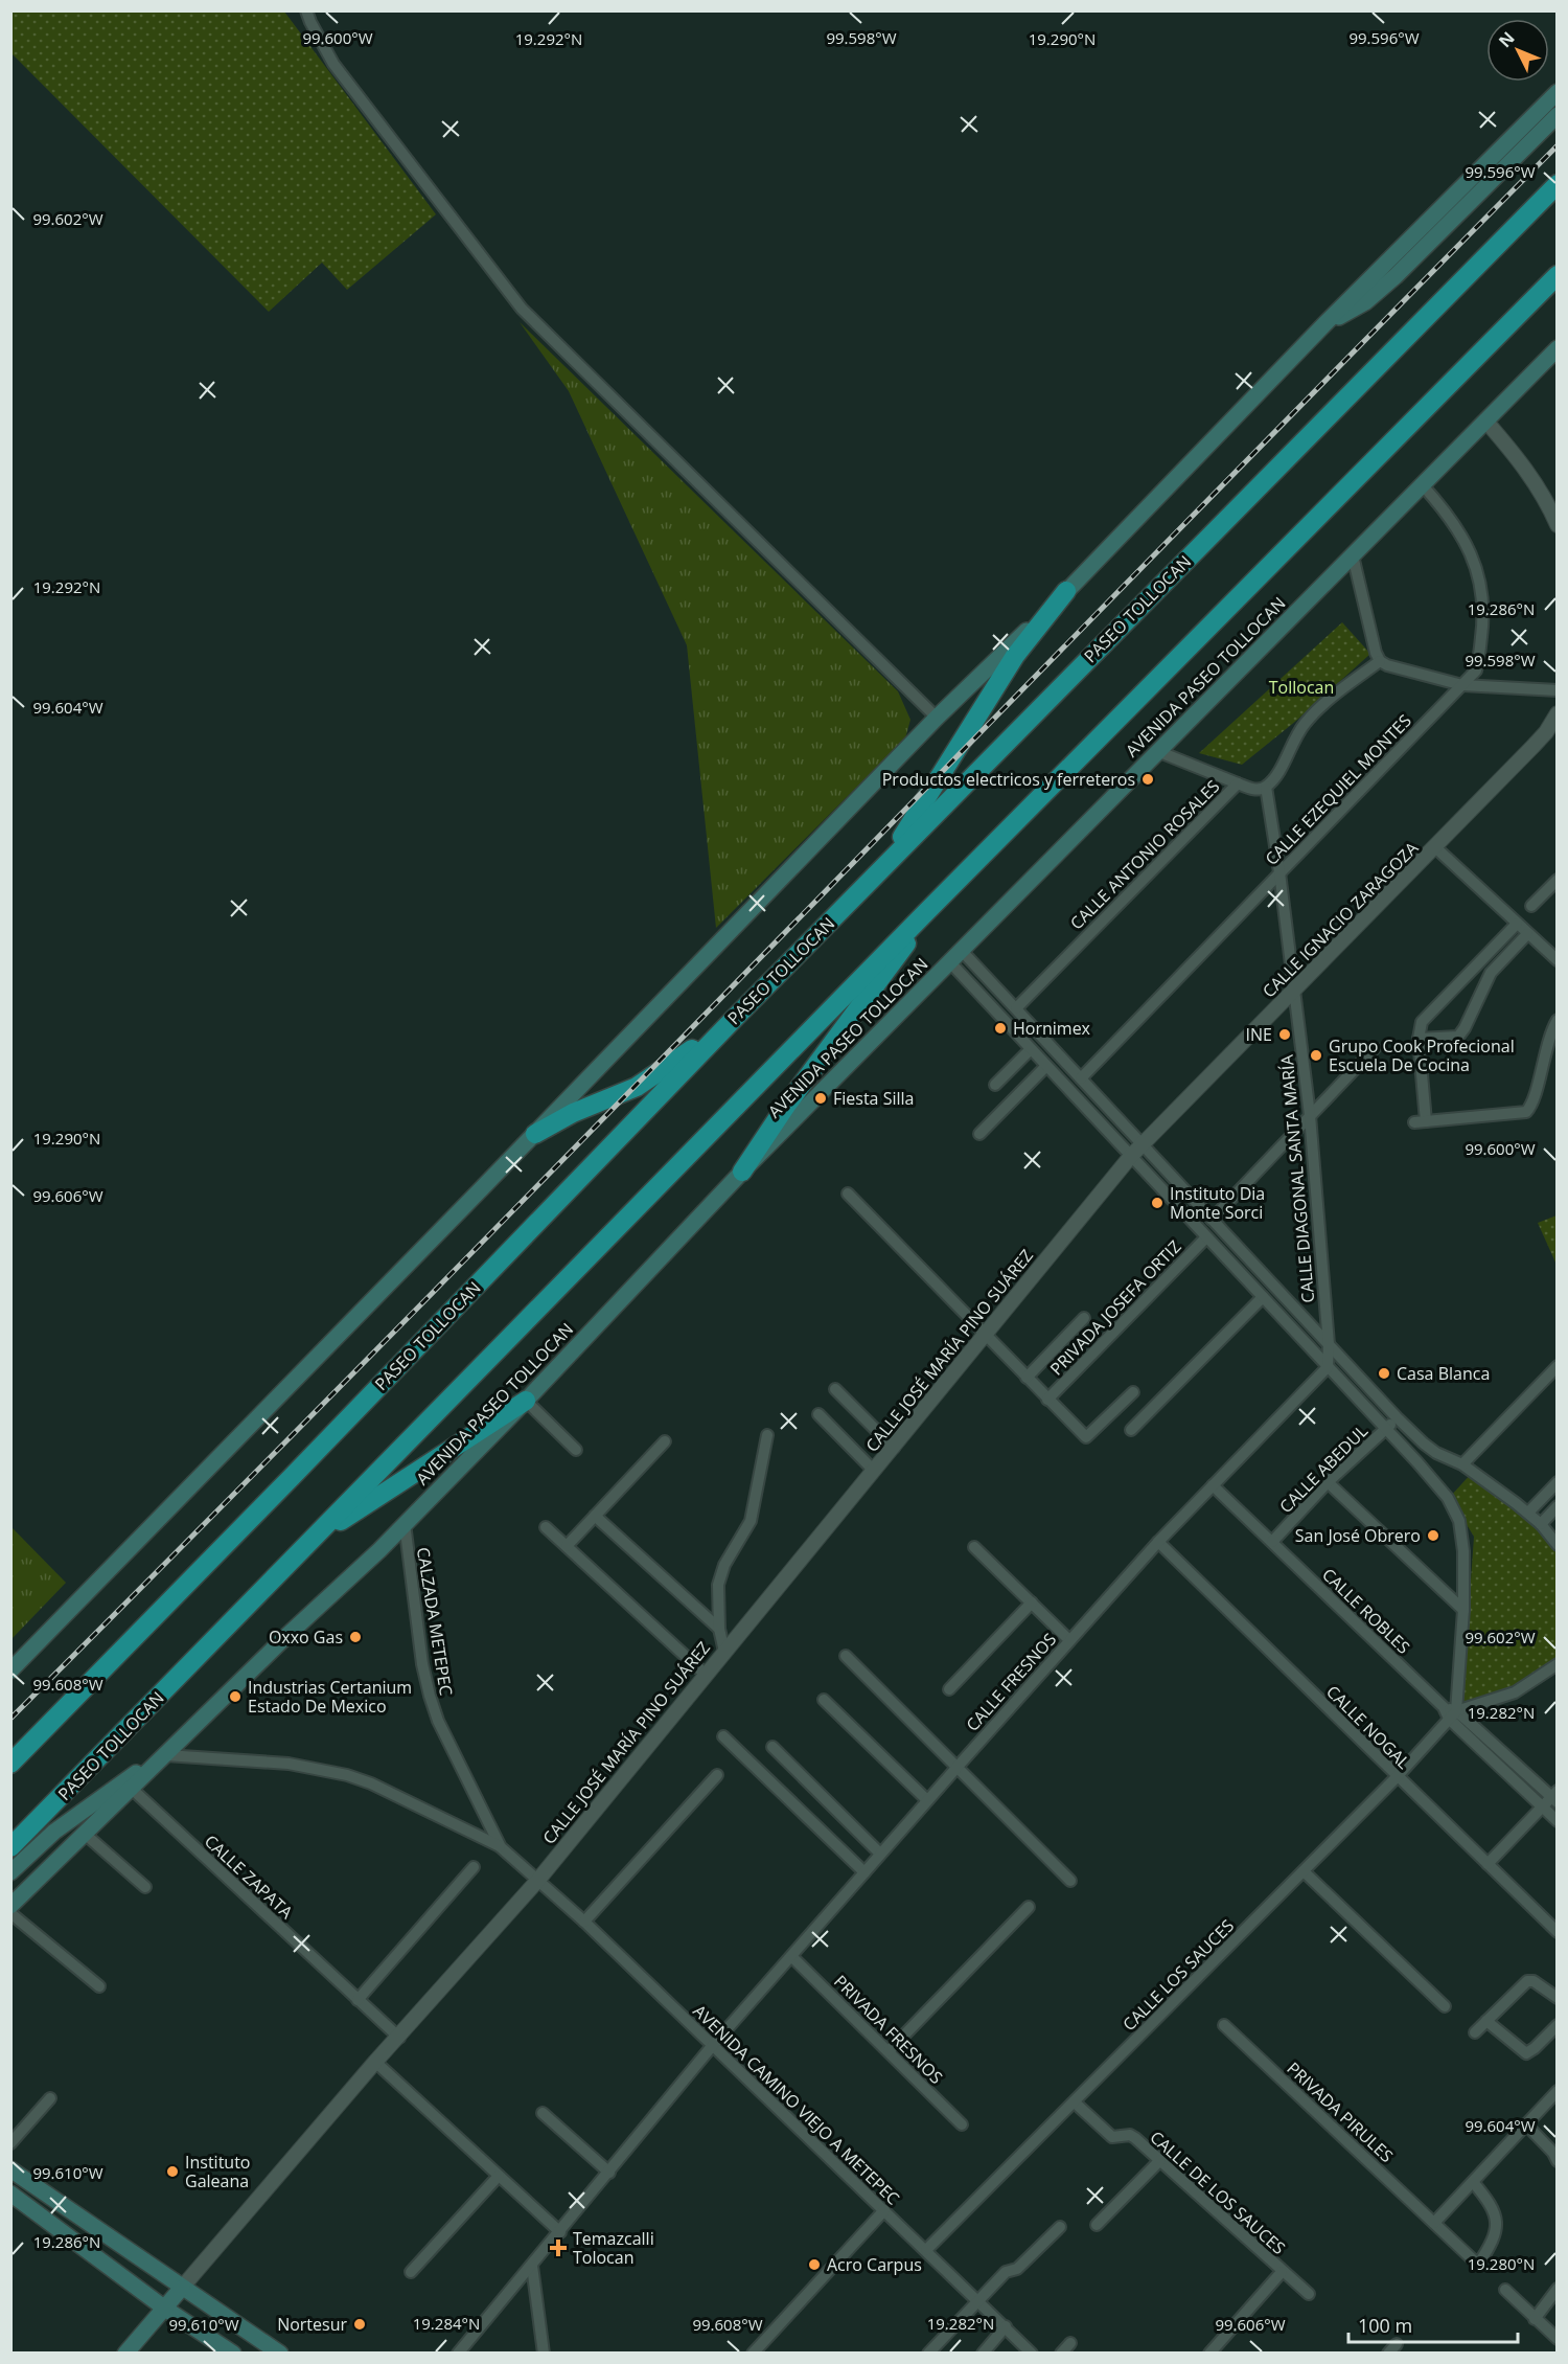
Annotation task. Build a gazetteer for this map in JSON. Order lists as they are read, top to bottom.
{
  "streets": {
    "highway": ["PASEO TOLLOCAN"],
    "main road": ["AVENIDA PASEO TOLLOCAN", "CALLE JOSÉ MARÍA PINO SUÁREZ"],
    "street": [
      "CALLE EZEQUIEL MONTES",
      "CALLE ANTONIO ROSALES",
      "CALLE IGNACIO ZARAGOZA",
      "CALLE DIAGONAL SANTA MARÍA",
      "PRIVADA JOSEFA ORTIZ",
      "CALLE ABEDUL",
      "CALLE ROBLES",
      "CALZADA METEPEC",
      "CALLE FRESNOS",
      "CALLE NOGAL",
      "CALLE ZAPATA",
      "CALLE LOS SAUCES",
      "PRIVADA FRESNOS",
      "AVENIDA CAMINO VIEJO A METEPEC",
      "PRIVADA PIRULES",
      "CALLE DE LOS SAUCES"
    ]
  },
  "crossings": [
    ["AVENIDA PASEO TOLLOCAN", "CALLE EZEQUIEL MONTES"],
    ["AVENIDA PASEO TOLLOCAN", "CALZADA METEPEC"],
    ["AVENIDA PASEO TOLLOCAN", "CALLE ZAPATA"],
    ["CALLE EZEQUIEL MONTES", "CALLE DIAGONAL SANTA MARÍA"],
    ["CALLE ANTONIO ROSALES", "CALLE DIAGONAL SANTA MARÍA"],
    ["CALLE IGNACIO ZARAGOZA", "CALLE DIAGONAL SANTA MARÍA"],
    ["CALLE IGNACIO ZARAGOZA", "CALLE JOSÉ MARÍA PINO SUÁREZ"],
    ["CALLE JOSÉ MARÍA PINO SUÁREZ", "CALZADA METEPEC"],
    ["CALLE JOSÉ MARÍA PINO SUÁREZ", "CALLE ZAPATA"],
    ["CALLE JOSÉ MARÍA PINO SUÁREZ", "AVENIDA CAMINO VIEJO A METEPEC"],
    ["CALLE ABEDUL", "CALLE ROBLES"],
    ["CALLE ROBLES", "CALLE FRESNOS"],
    ["CALLE ROBLES", "CALLE LOS SAUCES"],
    ["CALZADA METEPEC", "AVENIDA CAMINO VIEJO A METEPEC"],
    ["CALLE FRESNOS", "CALLE NOGAL"],
    ["CALLE FRESNOS", "PRIVADA FRESNOS"],
    ["CALLE FRESNOS", "AVENIDA CAMINO VIEJO A METEPEC"],
    ["CALLE NOGAL", "CALLE LOS SAUCES"],
    ["CALLE LOS SAUCES", "AVENIDA CAMINO VIEJO A METEPEC"],
    ["CALLE LOS SAUCES", "CALLE DE LOS SAUCES"]
  ],
  "parks": ["Tollocan"],
  "places": {
    "other": [
      "Productos electricos y ferreteros",
      "Hornimex",
      "INE",
      "Grupo Cook Profecional Escuela De Cocina",
      "Fiesta Silla",
      "Instituto Dia Monte Sorci",
      "Casa Blanca",
      "San José Obrero",
      "Oxxo Gas",
      "Industrias Certanium Estado De Mexico",
      "Instituto Galeana",
      "Acro Carpus",
      "Nortesur"
    ],
    "health": ["Temazcalli Tolocan"]
  },
  "scale_bar": "100 m",
  "north": "top left",
  "coordinates": [
    "99.600°W",
    "99.598°W",
    "99.596°W",
    "19.292°N",
    "19.290°N",
    "99.602°W",
    "19.286°N",
    "99.604°W",
    "99.606°W",
    "99.608°W",
    "19.282°N",
    "99.610°W",
    "19.280°N",
    "19.284°N"
  ]
}
